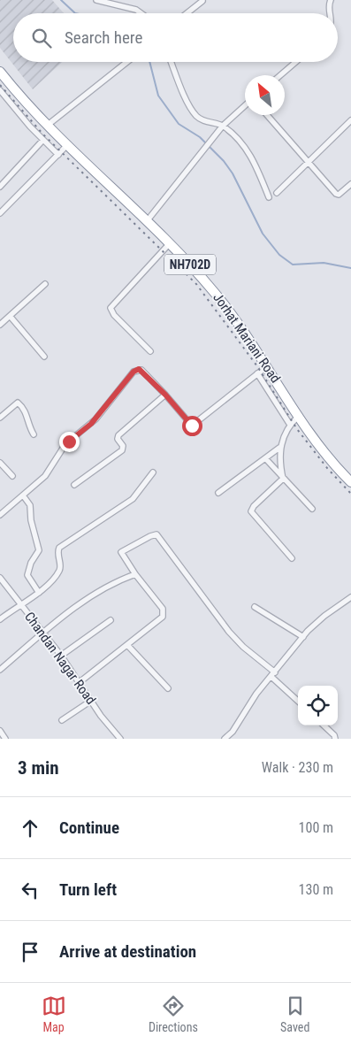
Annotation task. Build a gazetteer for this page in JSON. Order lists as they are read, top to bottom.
{
  "streets": {
    "highway": ["NH702D", "Jorhat Mariani Road"],
    "street": ["Chandan Nagar Road"]
  },
  "north": "top left",
  "page": {
    "search": "Search here",
    "heading": ["3 min", "Walk · 230 m"],
    "list": [
      ["Continue", "100 m"],
      ["Turn left", "130 m"],
      "Arrive at destination"
    ],
    "nav": ["Map", "Directions", "Saved"]
  }
}
